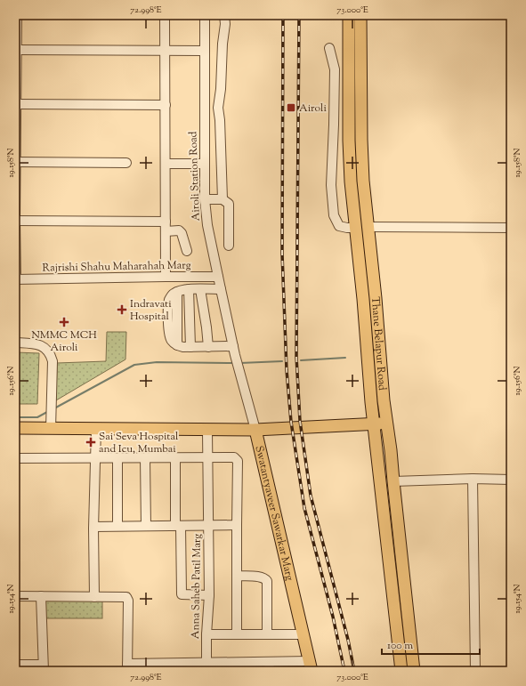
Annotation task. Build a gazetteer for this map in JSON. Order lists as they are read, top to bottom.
{
  "streets": {
    "main road": ["Thane Belapur Road", "Swatantyaveer Sawarkar Marg"],
    "street": ["Airoli Station Road", "Rajrishi Shahu Maharahah Marg", "Anna Saheb Patil Marg"]
  },
  "crossings": [
    ["Airoli Station Road", "Rajrishi Shahu Maharahah Marg"],
    ["Airoli Station Road", "Swatantyaveer Sawarkar Marg"]
  ],
  "places": {
    "transit": ["Airoli"],
    "health": ["Indravati Hospital", "NMMC MCH Airoli", "Sai Seva Hospital and Icu, Mumbai"]
  },
  "scale_bar": "100 m",
  "coordinates": [
    "72.998°E",
    "73.000°E",
    "19.158°N",
    "19.156°N",
    "19.154°N"
  ]
}
